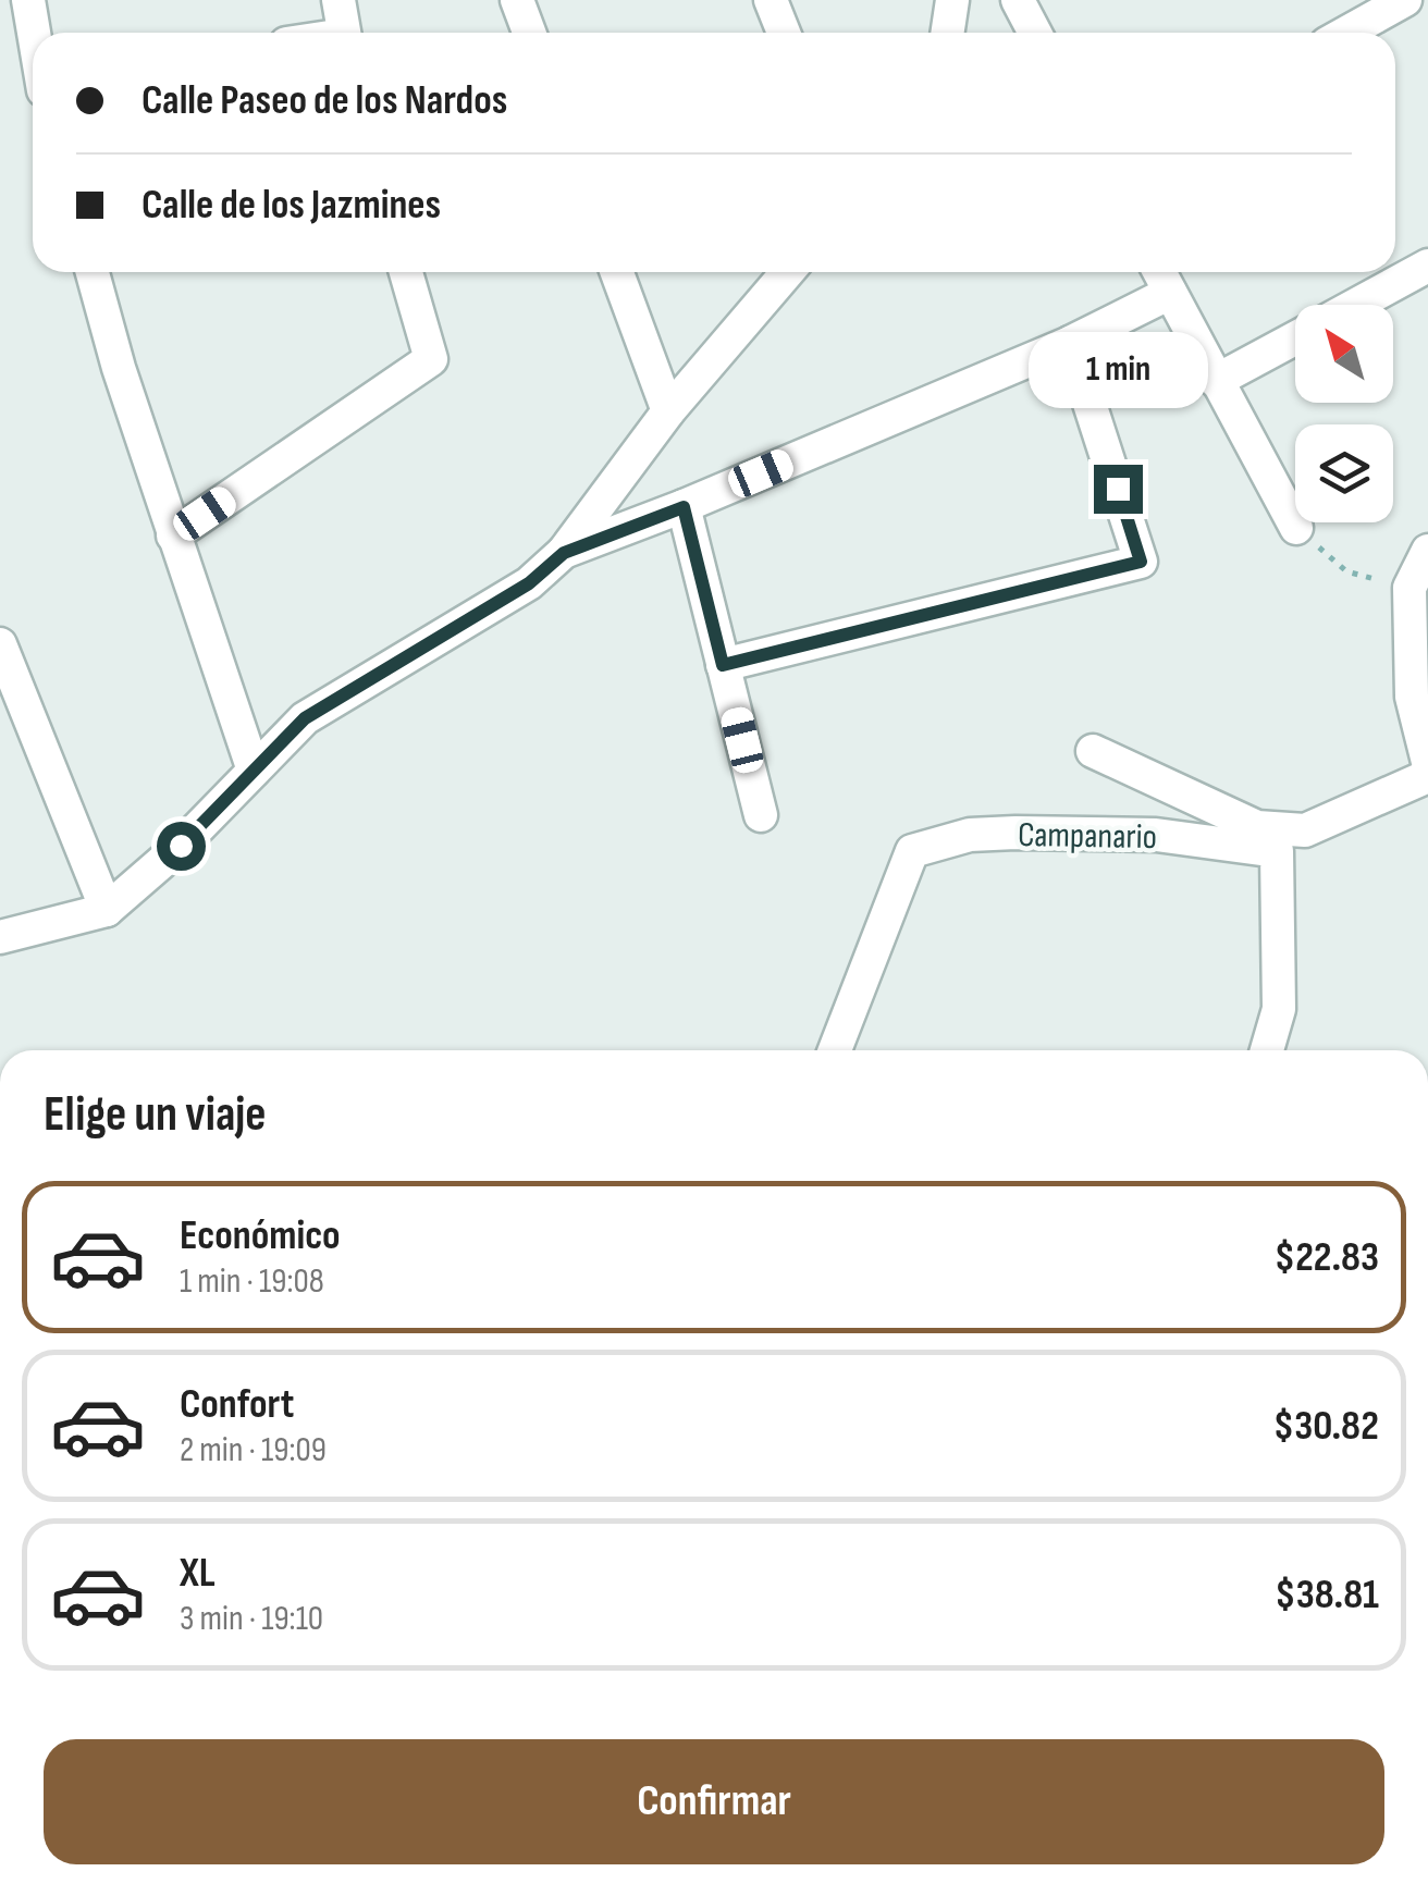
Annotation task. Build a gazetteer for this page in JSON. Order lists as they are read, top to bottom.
{
  "streets": {
    "street": ["Campanario"]
  },
  "north": "top left",
  "page": {
    "banner": ["Calle Paseo de los Nardos", "Calle de los Jazmines"],
    "bubble": "1 min",
    "heading": "Elige un viaje",
    "list": [
      {
        "name": "Económico",
        "note": "1 min · 19:08",
        "value": "$22.83"
      },
      {
        "name": "Confort",
        "note": "2 min · 19:09",
        "value": "$30.82"
      },
      {
        "name": "XL",
        "note": "3 min · 19:10",
        "value": "$38.81"
      }
    ],
    "buttons": "Confirmar"
  }
}
